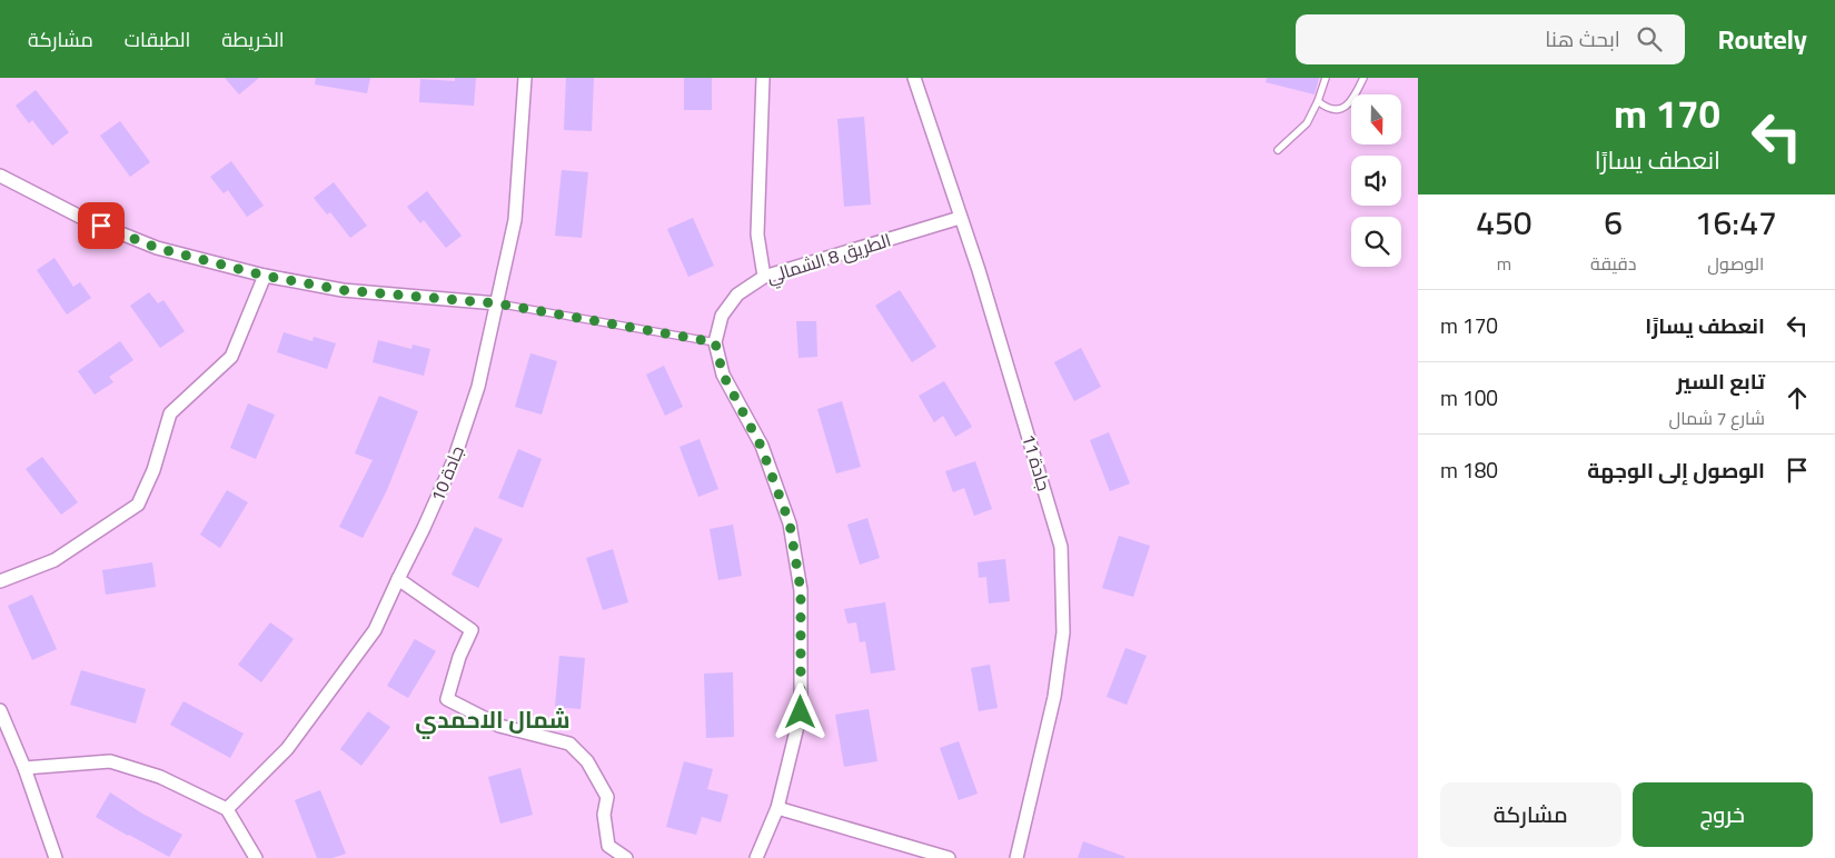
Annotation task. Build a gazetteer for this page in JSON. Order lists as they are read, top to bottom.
{
  "streets": {
    "street": ["الطريق 8 الشمالي", "جادة 11", "جادة 10"]
  },
  "crossings": [
    ["الطريق 8 الشمالي", "جادة 11"]
  ],
  "districts": ["شمال الاحمدي"],
  "north": "bottom",
  "page": {
    "header": "Routely",
    "search": "ابحث هنا",
    "nav": ["الخريطة", "الطبقات", "مشاركة"],
    "turn": ["170 m", "انعطف يسارًا"],
    "eta": [
      "16:47",
      "الوصول",
      "6",
      "دقيقة",
      "450",
      "m"
    ],
    "list": [
      {
        "name": "انعطف يسارًا",
        "value": "170 m"
      },
      {
        "name": "تابع السير",
        "note": "شارع 7 شمال",
        "value": "100 m"
      },
      {
        "name": "الوصول إلى الوجهة",
        "value": "180 m"
      }
    ],
    "buttons": ["خروج", "مشاركة"]
  }
}
